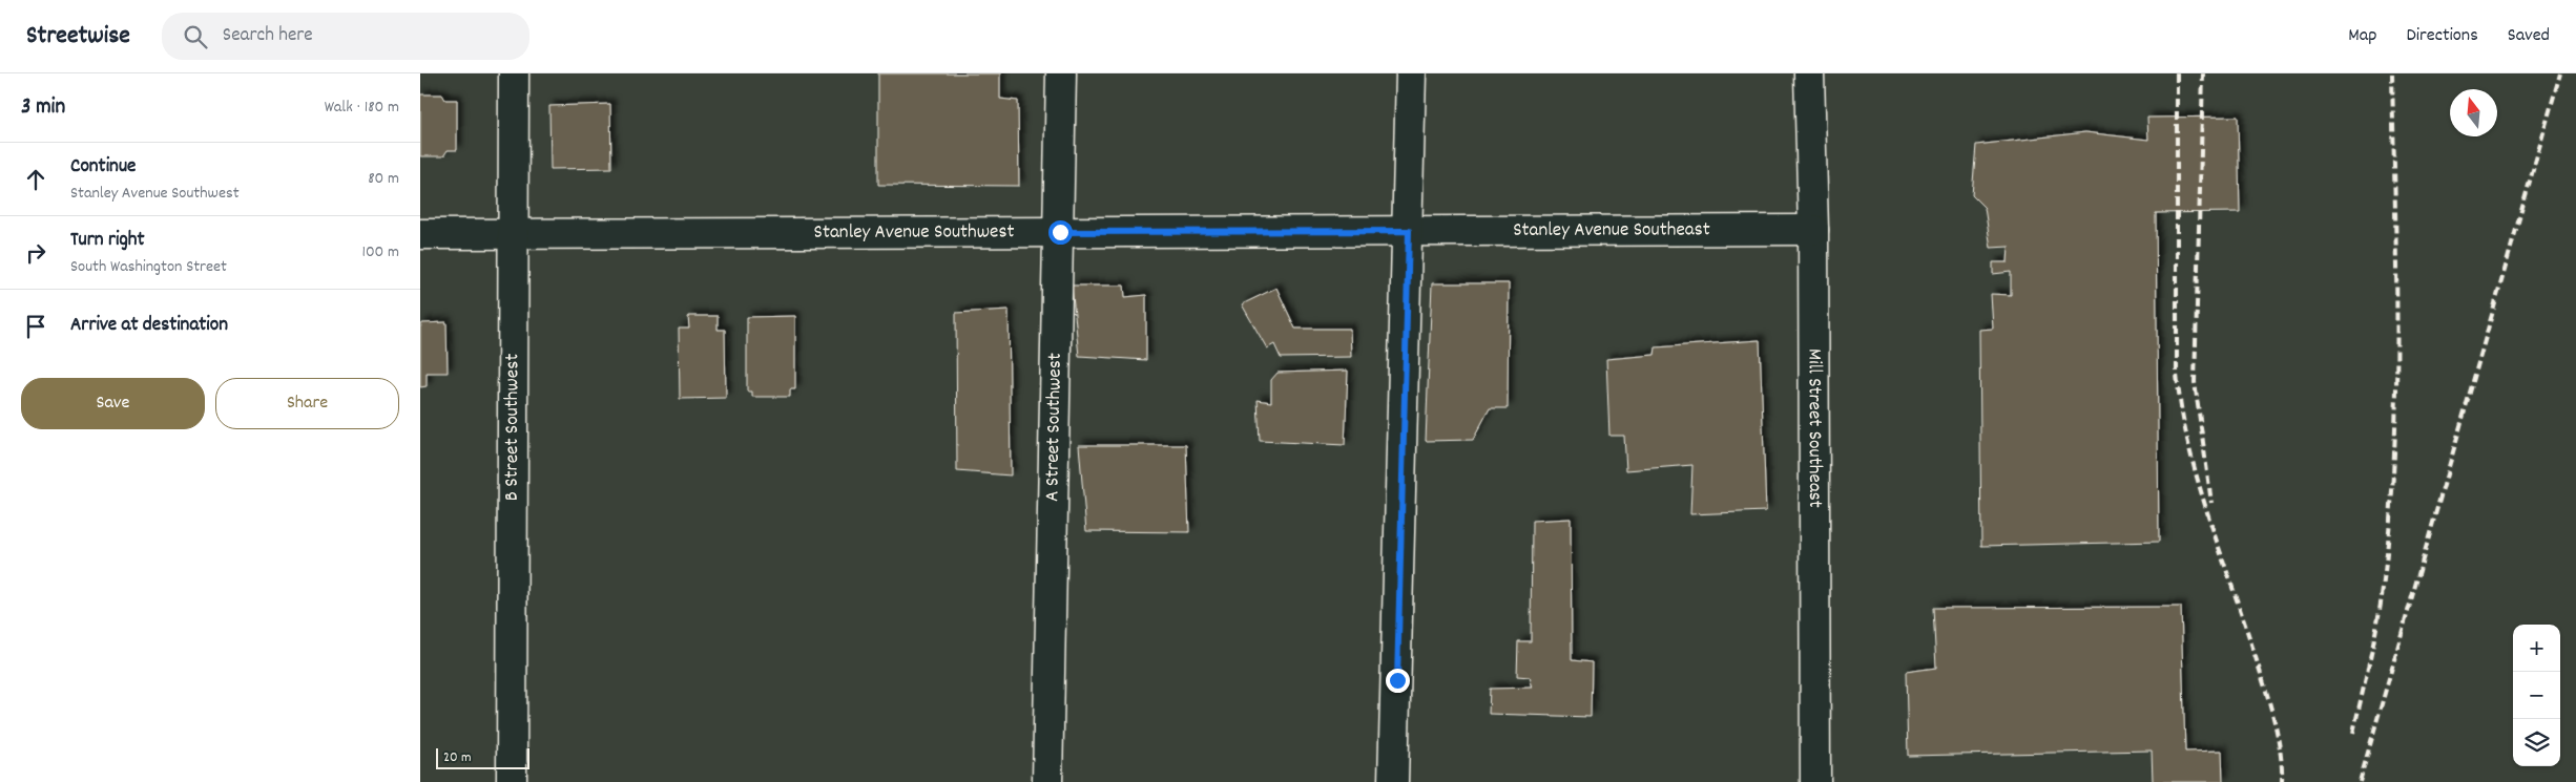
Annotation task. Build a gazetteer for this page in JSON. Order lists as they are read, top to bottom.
{
  "streets": {
    "street": [
      "Stanley Avenue Southeast",
      "Stanley Avenue Southwest",
      "B Street Southwest",
      "Mill Street Southeast",
      "A Street Southwest"
    ]
  },
  "crossings": [
    ["Stanley Avenue Southeast", "Stanley Avenue Southwest"],
    ["Stanley Avenue Southeast", "Mill Street Southeast"],
    ["Stanley Avenue Southwest", "B Street Southwest"],
    ["Stanley Avenue Southwest", "A Street Southwest"]
  ],
  "scale_bar": "20 m",
  "north": "top",
  "page": {
    "header": "Streetwise",
    "search": "Search here",
    "nav": ["Map", "Directions", "Saved"],
    "heading": ["3 min", "Walk · 180 m"],
    "list": [
      ["Continue", "Stanley Avenue Southwest", "80 m"],
      ["Turn right", "South Washington Street", "100 m"],
      "Arrive at destination"
    ],
    "buttons": ["Save", "Share"],
    "map_buttons": ["+", "−"],
    "scale": "20 m"
  }
}
